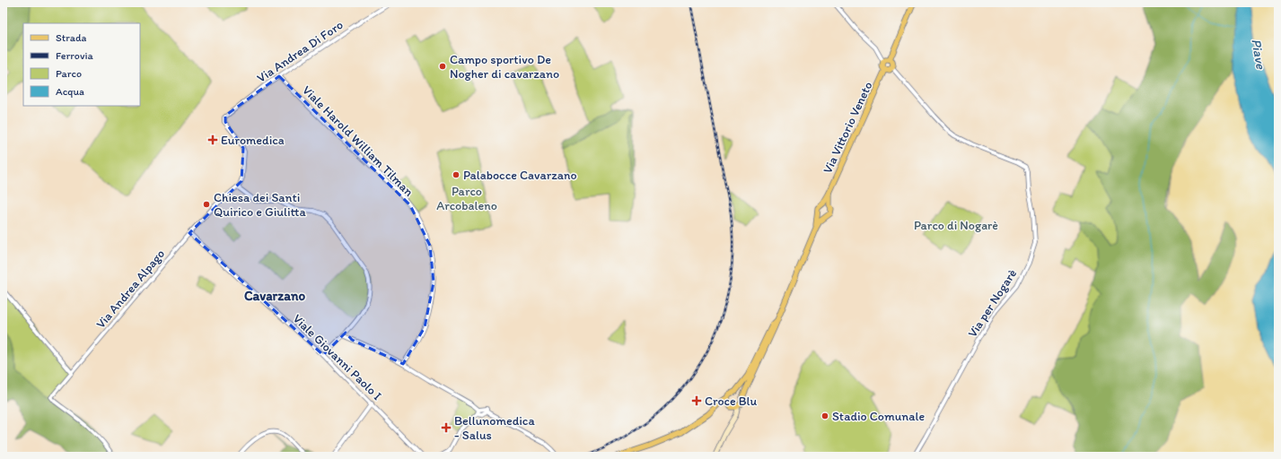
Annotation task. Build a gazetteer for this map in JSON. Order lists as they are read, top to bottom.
{
  "streets": {
    "main road": ["Via Vittorio Veneto"],
    "street": [
      "Via Andrea Di Foro",
      "Viale Harold William Tilman",
      "Via Andrea Alpago",
      "Via per Nogarè",
      "Viale Giovanni Paolo I"
    ]
  },
  "crossings": [
    ["Via Andrea Di Foro", "Viale Harold William Tilman"],
    ["Via Andrea Di Foro", "Via Andrea Alpago"],
    ["Via Vittorio Veneto", "Via per Nogarè"],
    ["Via Andrea Alpago", "Viale Giovanni Paolo I"]
  ],
  "districts": ["Cavarzano"],
  "water": ["Piave"],
  "parks": ["Parco Arcobaleno", "Parco di Nogarè"],
  "places": {
    "other": [
      "Campo sportivo De Nogher di cavarzano",
      "Palabocce Cavarzano",
      "Chiesa dei Santi Quirico e Giulitta",
      "Stadio Comunale"
    ],
    "health": ["Euromedica", "Croce Blu", "Bellunomedica - Salus"]
  },
  "legend": [
    "Strada",
    "Ferrovia",
    "Parco",
    "Acqua"
  ]
}
